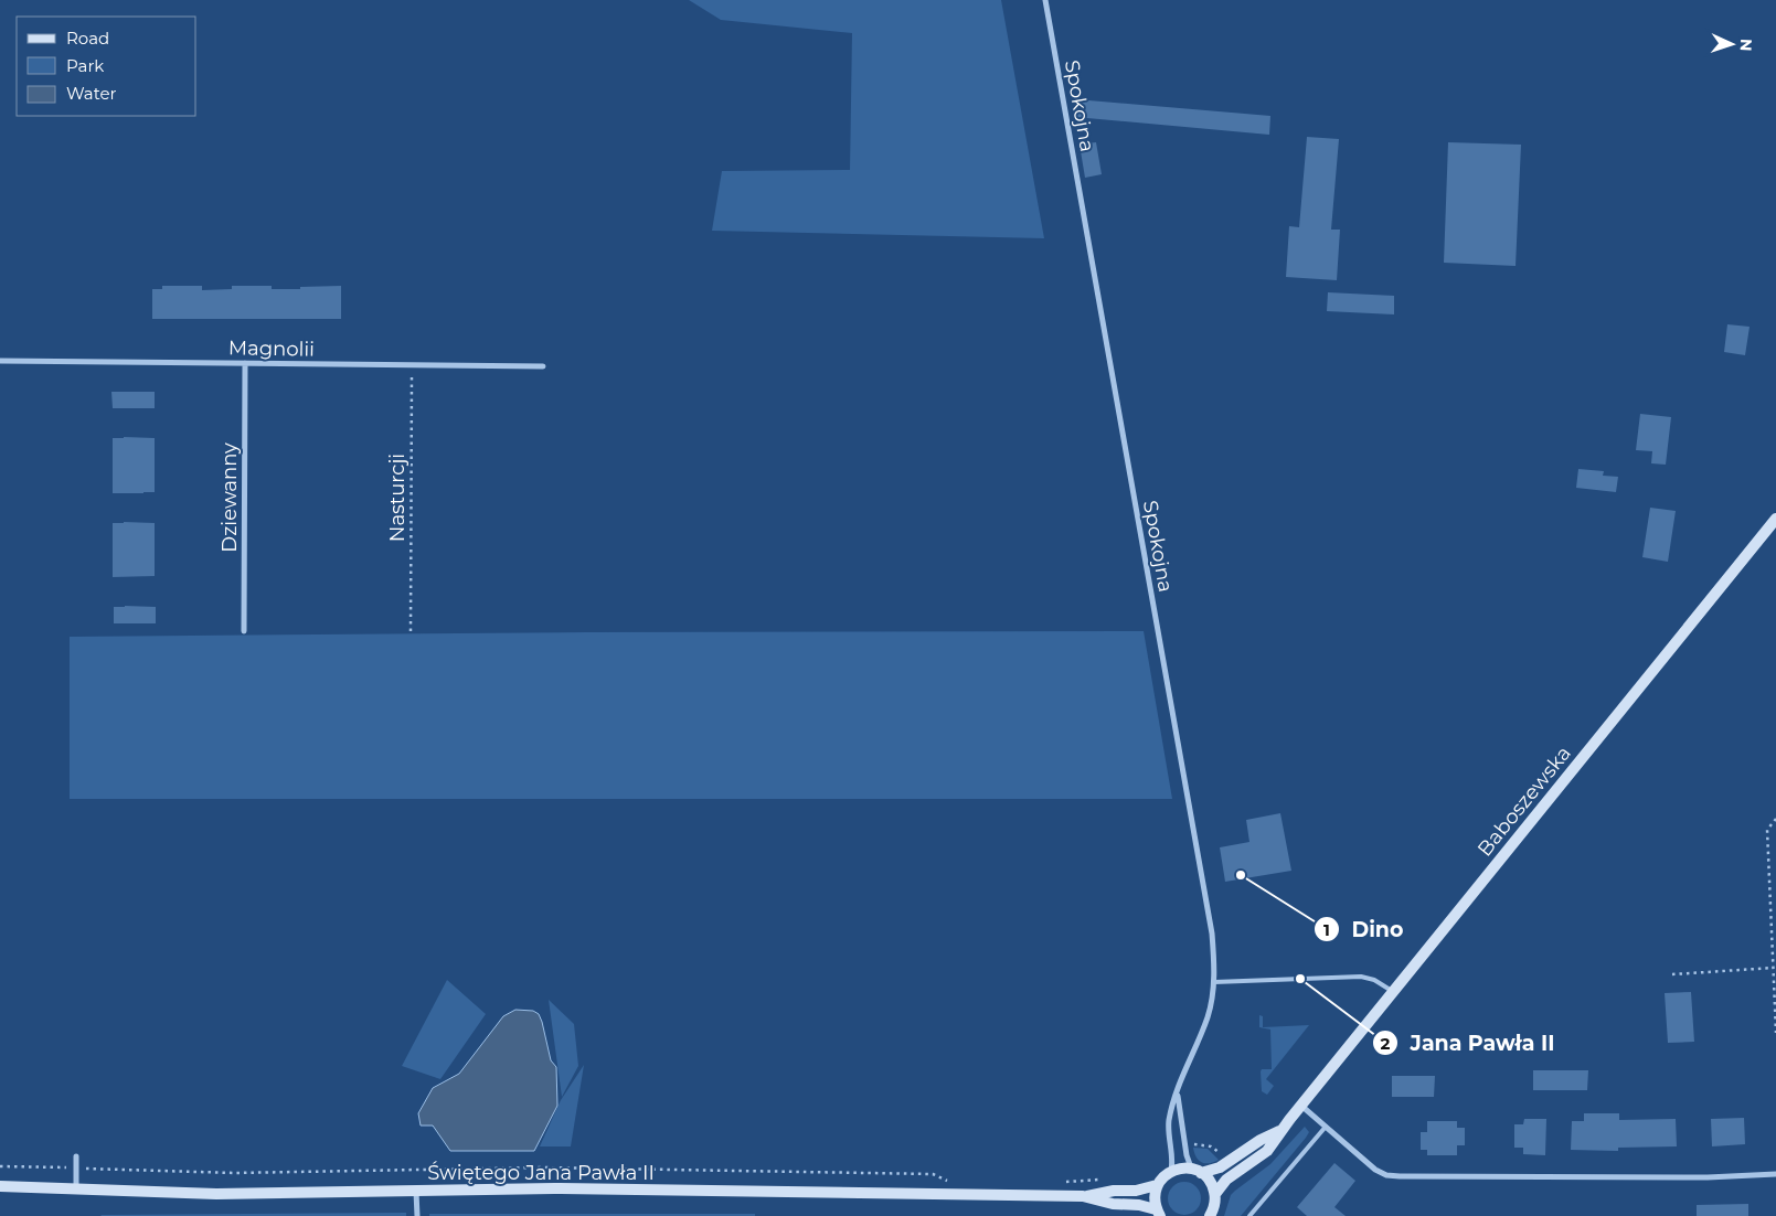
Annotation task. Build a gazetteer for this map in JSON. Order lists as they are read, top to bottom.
{
  "streets": {
    "street": [
      "Spokojna",
      "Magnolii",
      "Dziewanny",
      "Baboszewska",
      "Świętego Jana Pawła II"
    ],
    "path": ["Nasturcji"]
  },
  "crossings": [
    ["Spokojna", "Baboszewska"],
    ["Magnolii", "Dziewanny"],
    ["Magnolii", "Nasturcji"]
  ],
  "places": ["Dino", "Jana Pawła II"],
  "legend": ["Road", "Park", "Water"],
  "north": "right"
}
